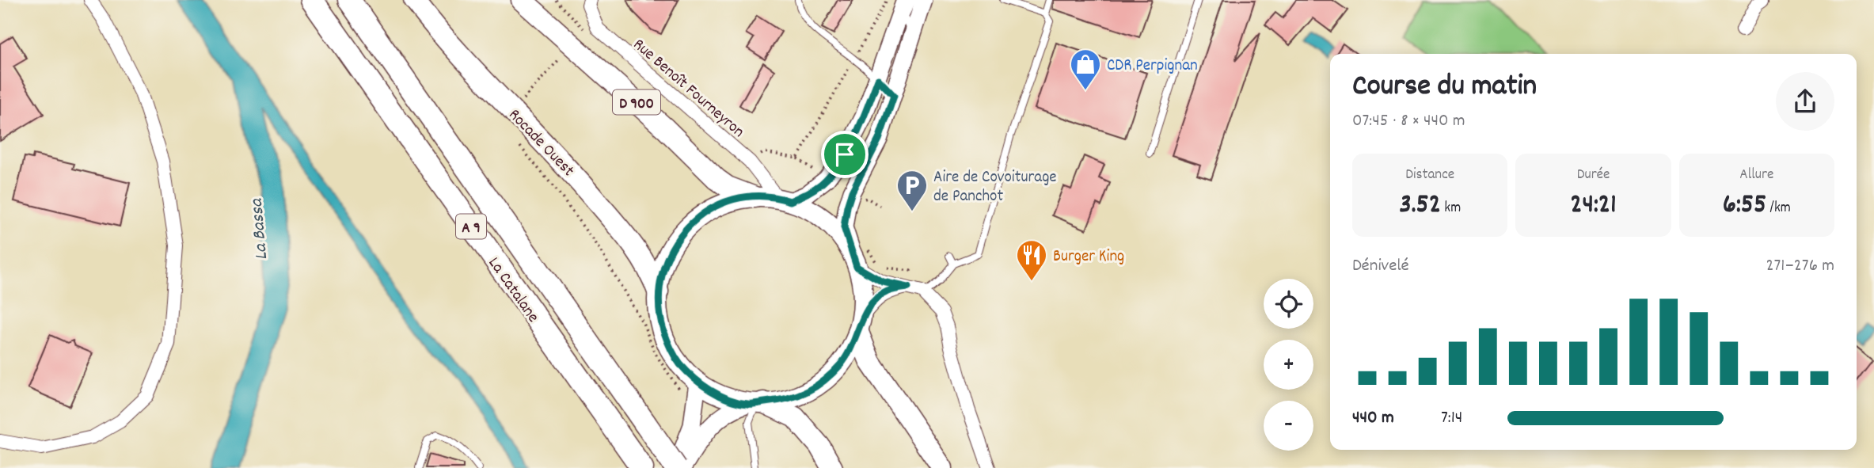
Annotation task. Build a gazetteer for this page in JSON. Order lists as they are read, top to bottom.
{
  "streets": {
    "highway": [
      "D 900",
      "Rocade Ouest",
      "A 9",
      "La Catalane"
    ],
    "street": ["Rue Benoît Fourneyron"]
  },
  "water": ["La Bassa"],
  "places": {
    "shop": ["CDR Perpignan"],
    "parking": ["Aire de Covoiturage de Panchot"],
    "restaurant": ["Burger King"]
  },
  "page": {
    "heading": ["Course du matin", "07:45 · 8 × 440 m"],
    "stats": [
      ["Distance", "3.52 km"],
      ["Durée", "24:21"],
      ["Allure", "6:55 /km"]
    ],
    "chart": ["Dénivelé", "271–276 m"],
    "map_buttons": ["+", "−"],
    "list": [
      {
        "name": "440 m",
        "note": "7:14"
      }
    ]
  }
}
